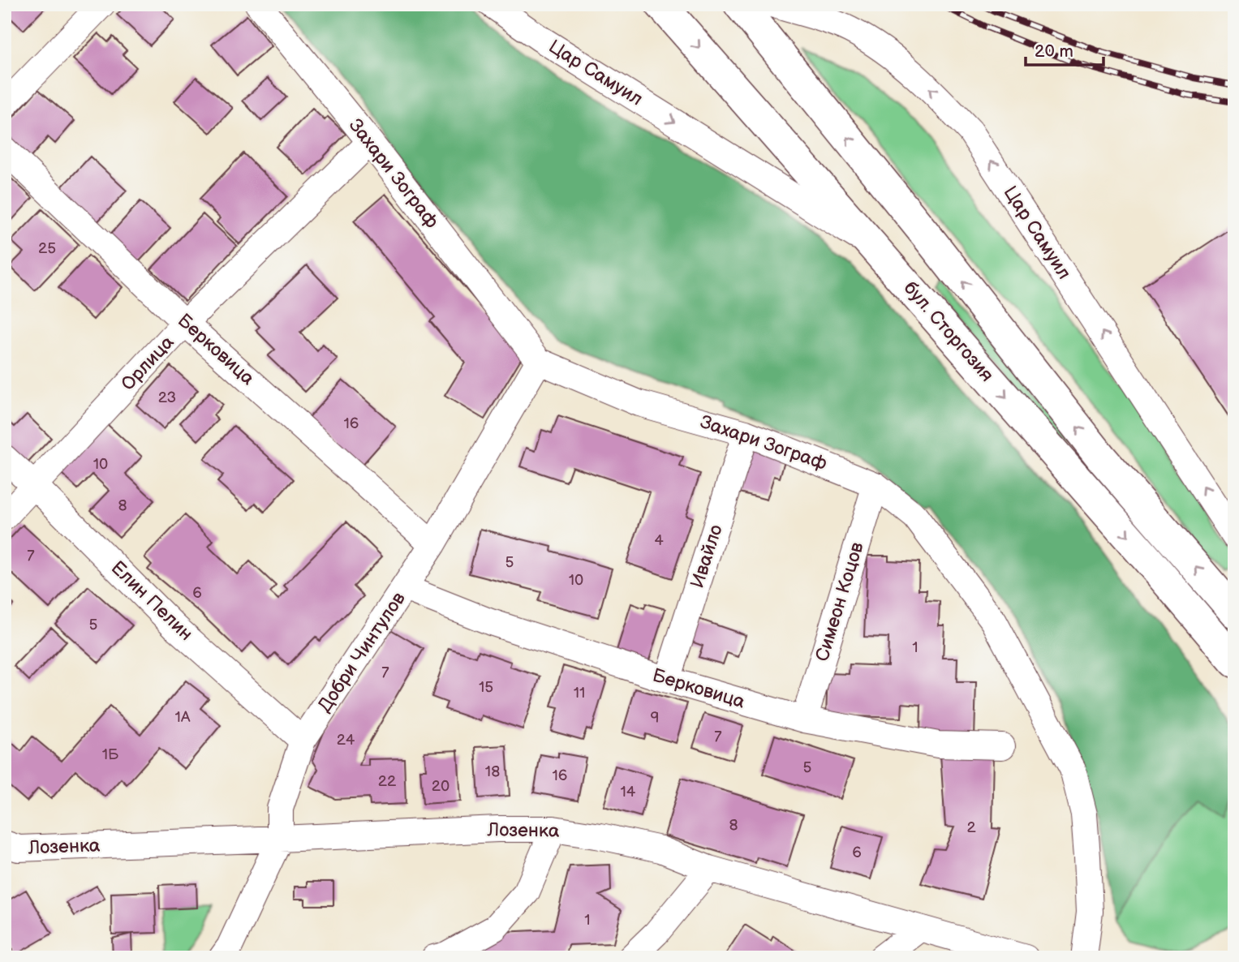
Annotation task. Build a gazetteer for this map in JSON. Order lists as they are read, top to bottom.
{
  "streets": {
    "main road": ["бул. Сторгозия"],
    "street": [
      "Цар Самуил",
      "Захари Зограф",
      "Берковица",
      "Орлица",
      "Ивайло",
      "Елин Пелин",
      "Симеон Коцов",
      "Добри Чинтулов",
      "Лозенка"
    ]
  },
  "crossings": [
    ["Цар Самуил", "бул. Сторгозия"],
    ["Захари Зограф", "Орлица"],
    ["Захари Зограф", "Ивайло"],
    ["Захари Зограф", "Симеон Коцов"],
    ["Захари Зограф", "Добри Чинтулов"],
    ["Берковица", "Орлица"],
    ["Берковица", "Ивайло"],
    ["Берковица", "Симеон Коцов"],
    ["Берковица", "Добри Чинтулов"],
    ["Орлица", "Елин Пелин"],
    ["Елин Пелин", "Добри Чинтулов"],
    ["Добри Чинтулов", "Лозенка"]
  ],
  "house_numbers": [
    "25",
    "23",
    "16",
    "10",
    "8",
    "4",
    "7",
    "5",
    "10",
    "6",
    "5",
    "1",
    "7",
    "15",
    "11",
    "1А",
    "9",
    "7",
    "24",
    "1Б",
    "5",
    "18",
    "16",
    "22",
    "20",
    "14",
    "8",
    "2",
    "6",
    "1"
  ],
  "scale_bar": "20 m"
}
